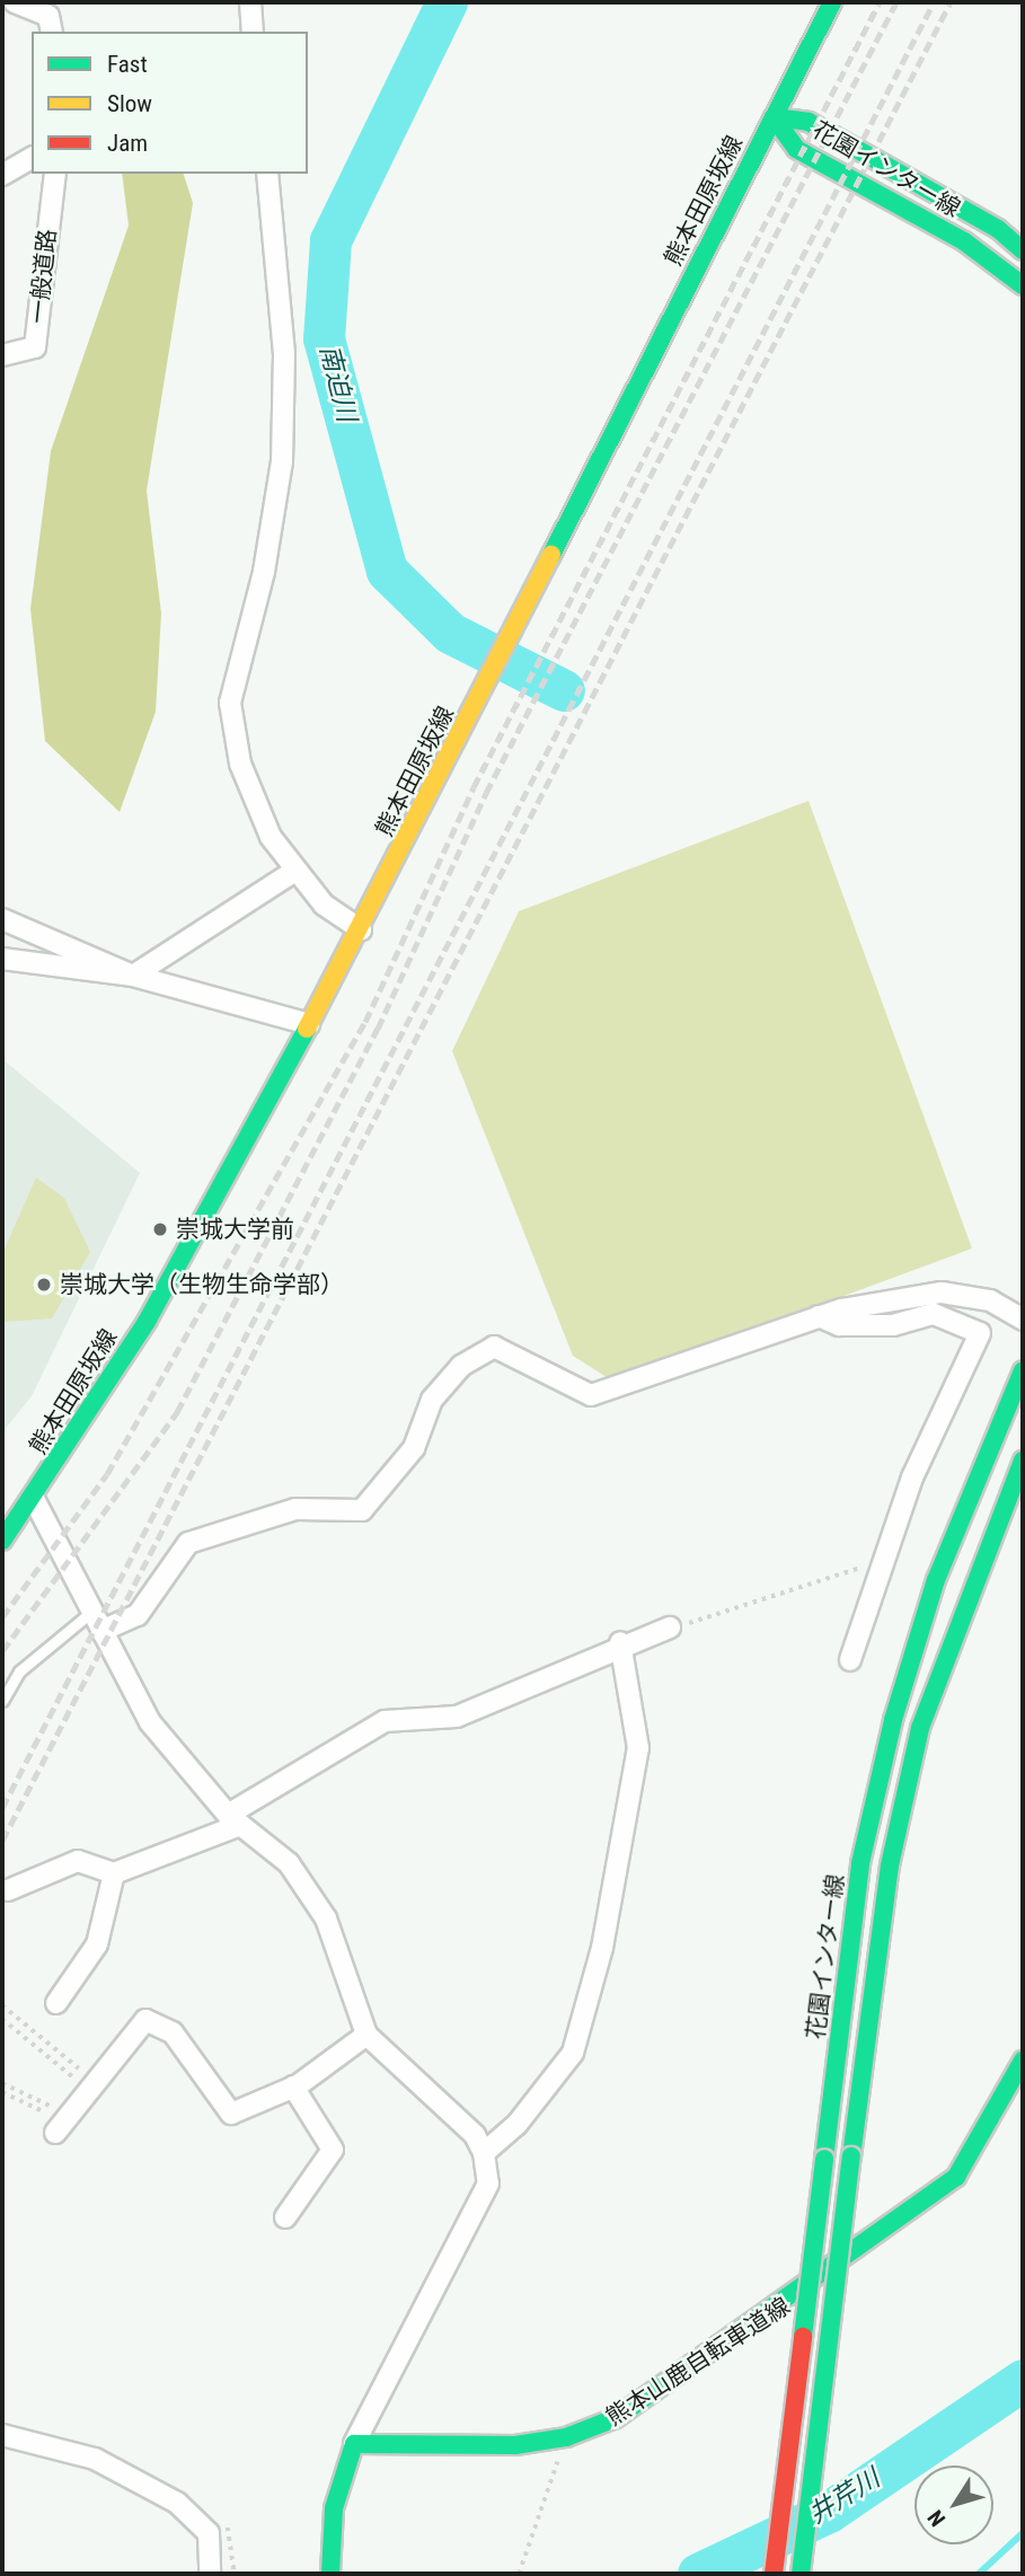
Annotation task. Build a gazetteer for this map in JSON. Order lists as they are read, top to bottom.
{
  "streets": {
    "main road": ["花園インター線", "熊本田原坂線", "熊本山鹿自転車道線"],
    "street": ["一般道路"]
  },
  "crossings": [
    ["花園インター線", "熊本田原坂線"]
  ],
  "water": ["南迫川", "井芹川"],
  "places": ["崇城大学前", "崇城大学（生物生命学部）"],
  "legend": ["Fast", "Slow", "Jam"],
  "north": "bottom left"
}
